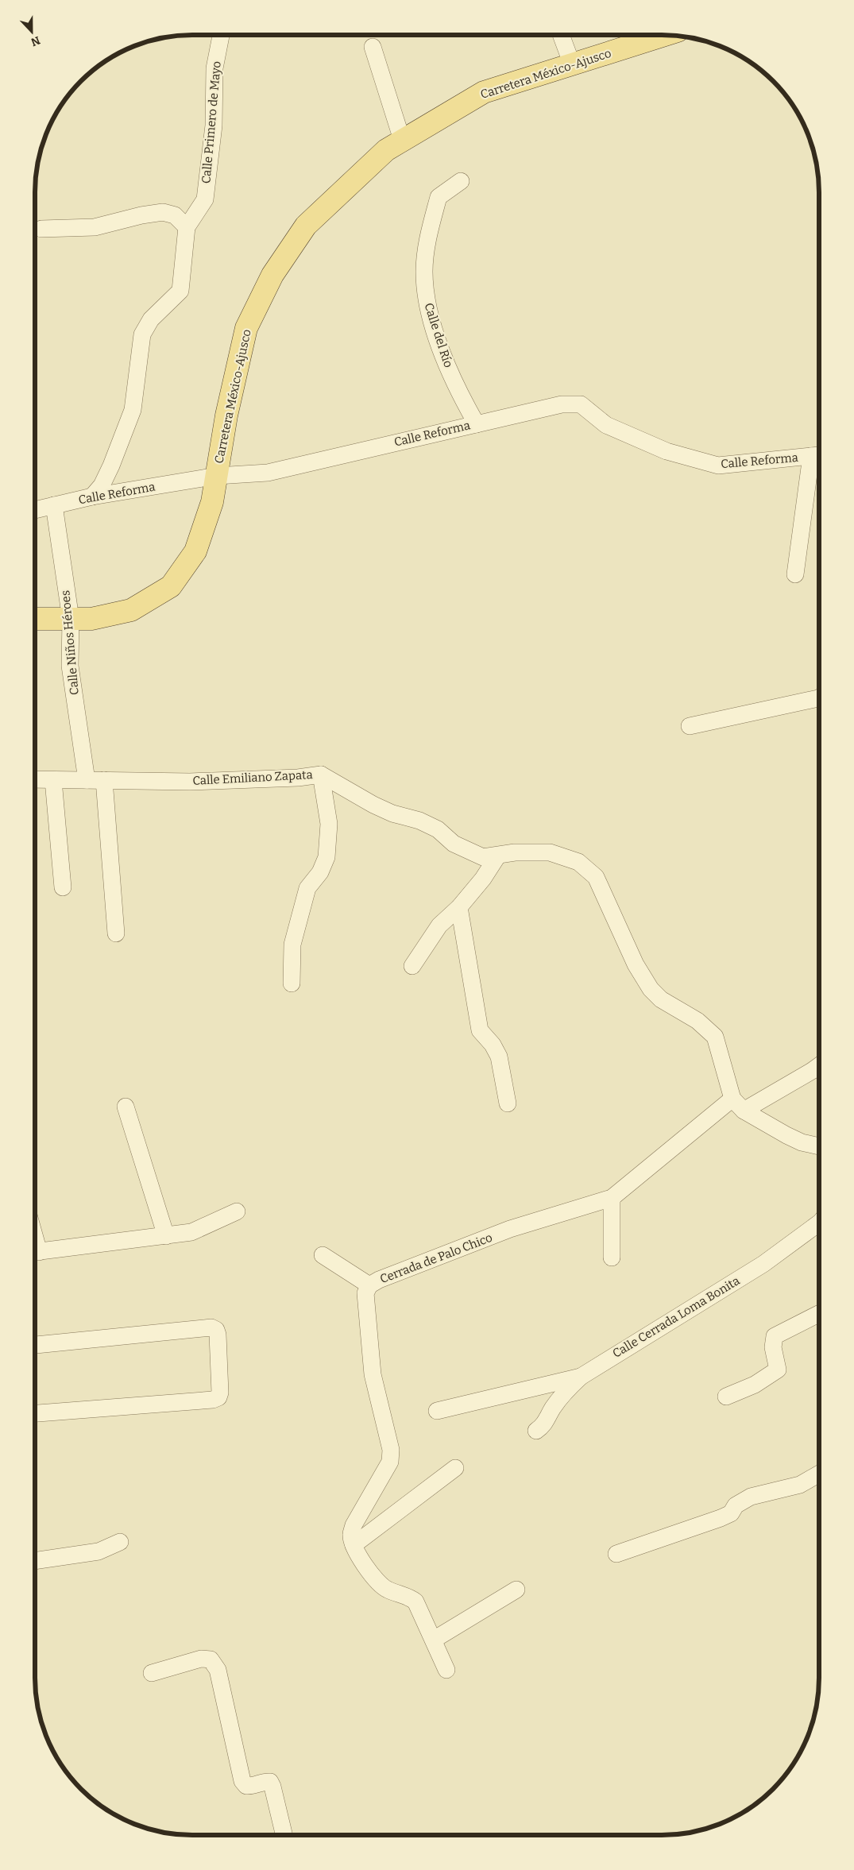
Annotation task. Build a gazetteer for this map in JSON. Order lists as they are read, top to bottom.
{
  "streets": {
    "main road": ["Carretera México-Ajusco"],
    "street": [
      "Calle Primero de Mayo",
      "Calle del Río",
      "Calle Reforma",
      "Calle Niños Héroes",
      "Calle Emiliano Zapata",
      "Cerrada de Palo Chico",
      "Calle Cerrada Loma Bonita"
    ]
  },
  "crossings": [
    ["Carretera México-Ajusco", "Calle Reforma"],
    ["Carretera México-Ajusco", "Calle Niños Héroes"],
    ["Calle Primero de Mayo", "Calle Reforma"],
    ["Calle del Río", "Calle Reforma"],
    ["Calle Reforma", "Calle Niños Héroes"],
    ["Calle Niños Héroes", "Calle Emiliano Zapata"],
    ["Calle Emiliano Zapata", "Cerrada de Palo Chico"]
  ],
  "north": "bottom"
}
